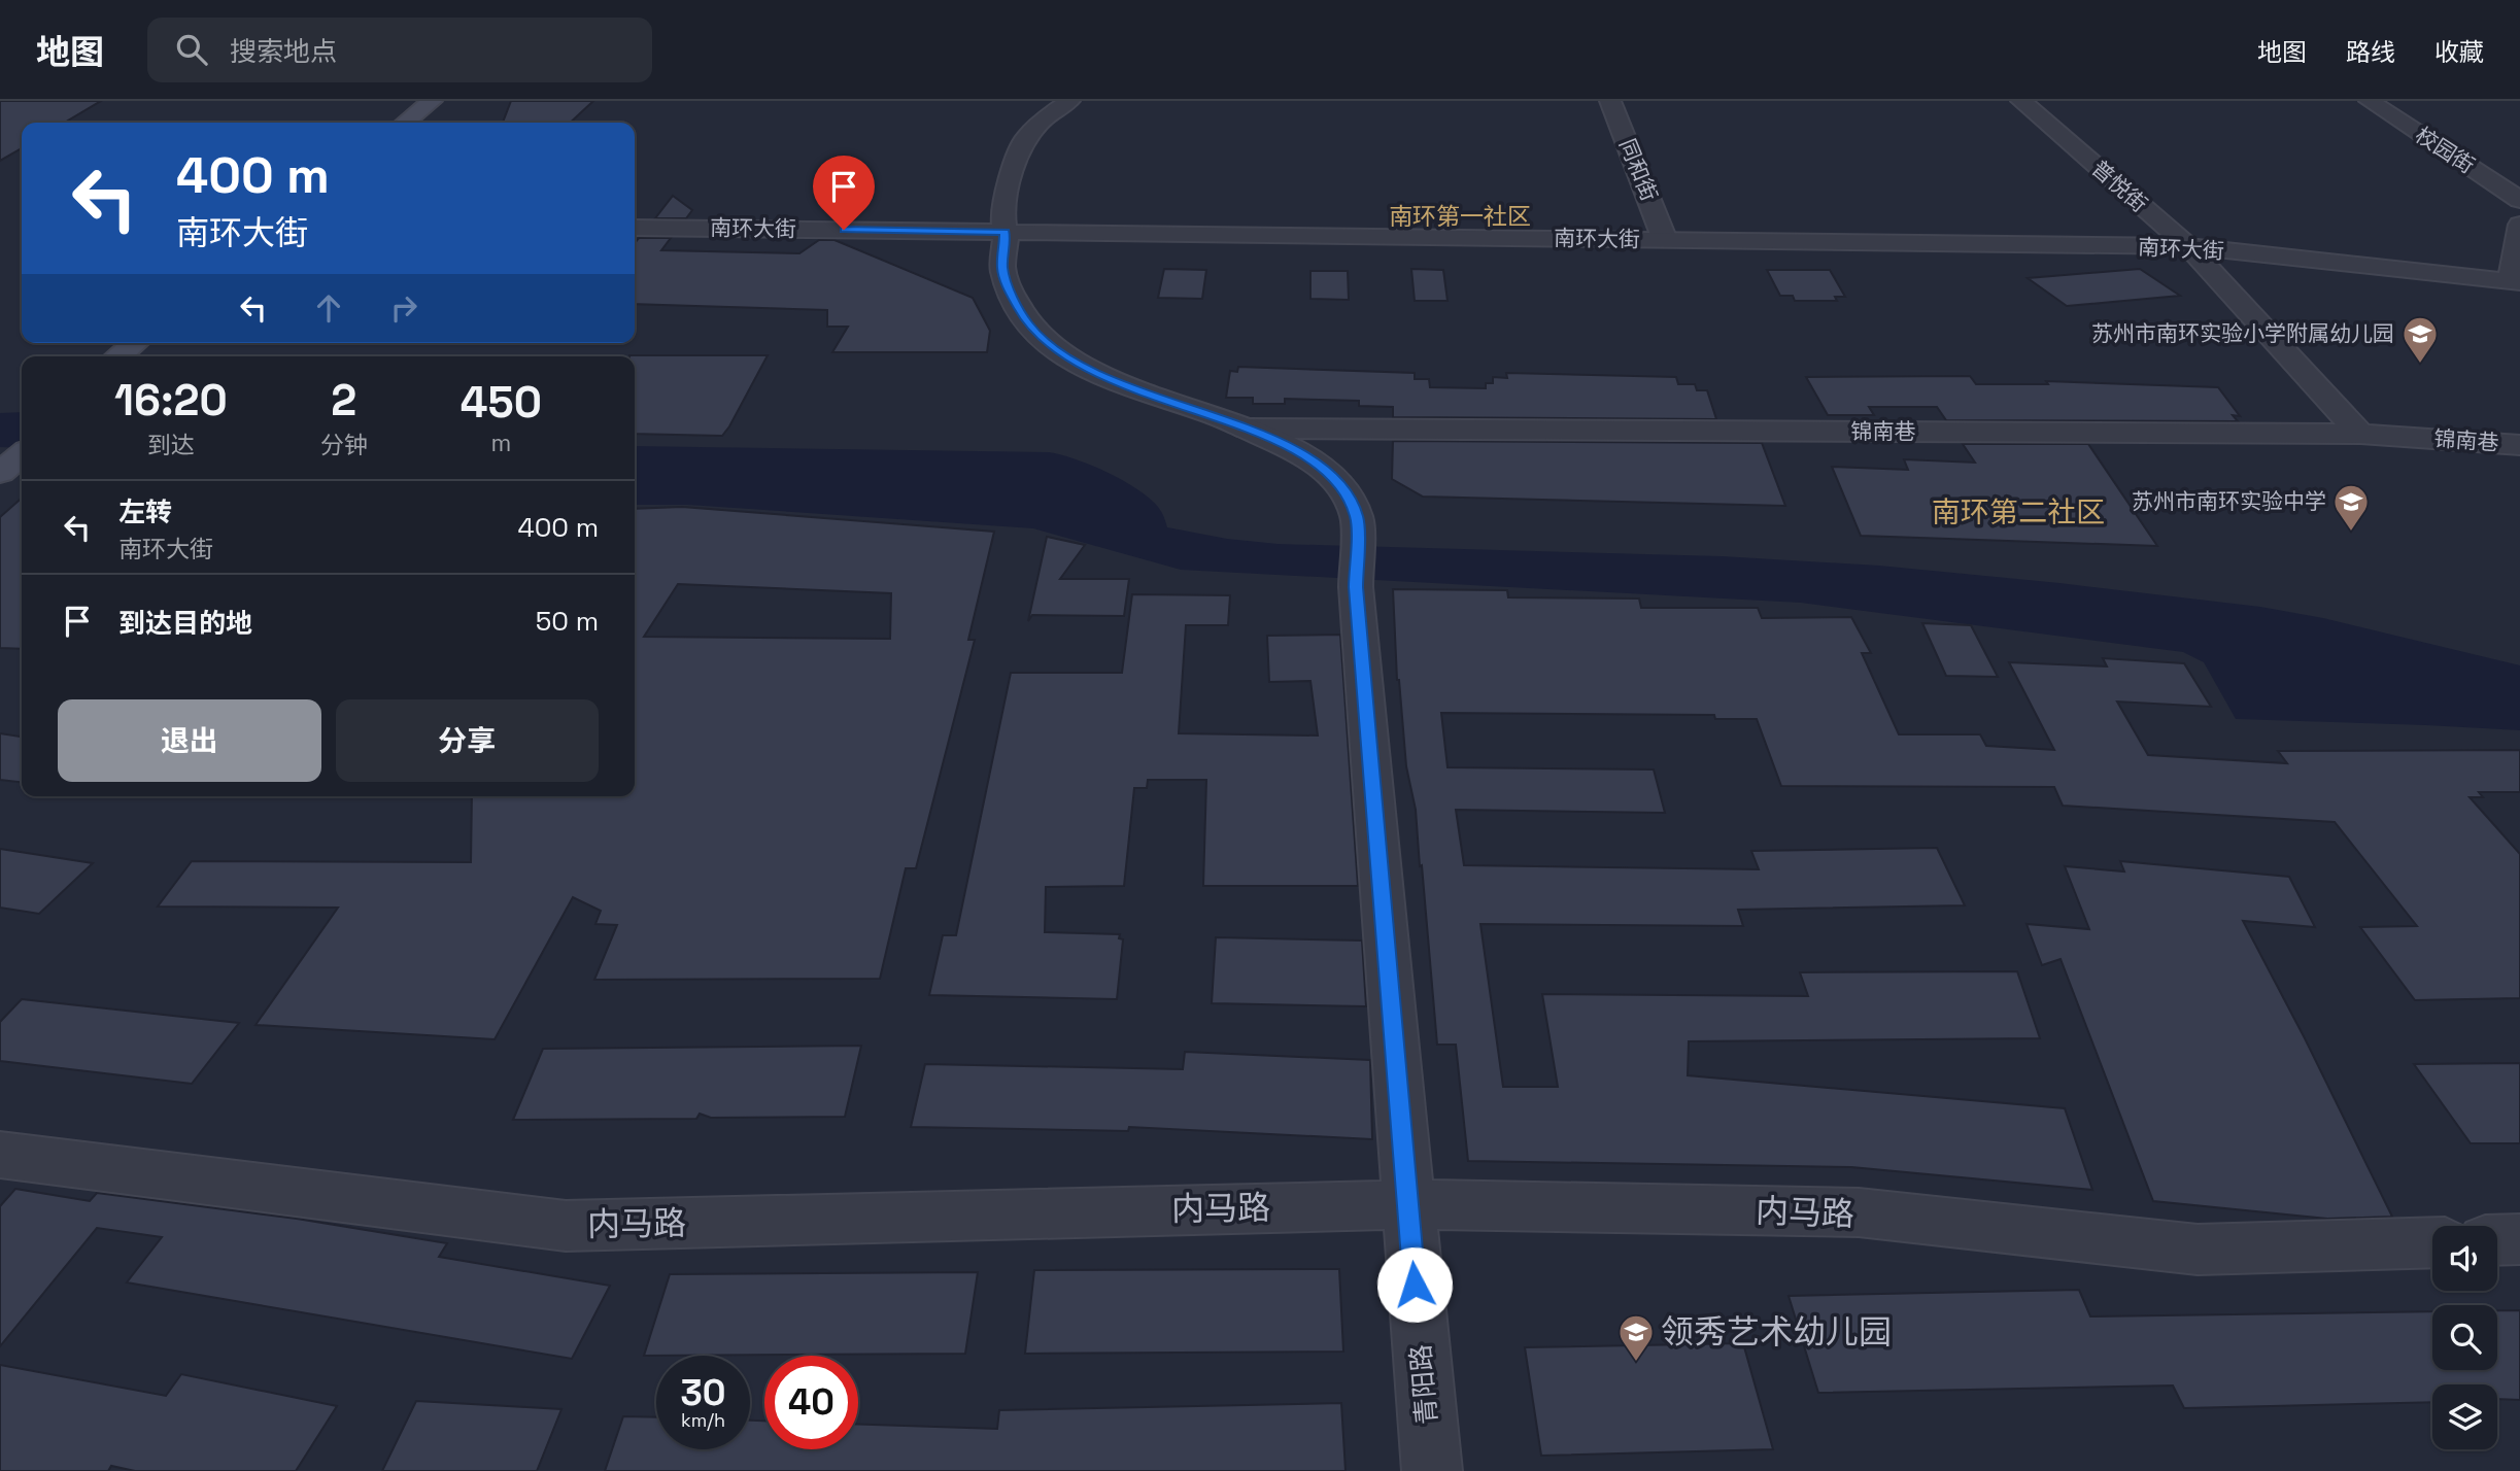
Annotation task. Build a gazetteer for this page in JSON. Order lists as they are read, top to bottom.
{
  "streets": {
    "street": [
      "校园街",
      "同和街",
      "普悦街",
      "南环大街",
      "锦南巷",
      "内马路",
      "青阳路"
    ]
  },
  "crossings": [
    ["同和街", "南环大街"],
    ["普悦街", "南环大街"],
    ["普悦街", "锦南巷"],
    ["南环大街", "青阳路"],
    ["锦南巷", "青阳路"],
    ["内马路", "青阳路"]
  ],
  "districts": ["南环第一社区", "南环第二社区"],
  "places": {
    "school or university": ["苏州市南环实验小学附属幼儿园", "苏州市南环实验中学", "领秀艺术幼儿园"]
  },
  "page": {
    "header": "地图",
    "search": "搜索地点",
    "nav": ["地图", "路线", "收藏"],
    "turn": ["400 m", "南环大街"],
    "eta": [
      "16:20",
      "到达",
      "2",
      "分钟",
      "450",
      "m"
    ],
    "list": [
      {
        "name": "左转",
        "note": "南环大街",
        "value": "400 m"
      },
      {
        "name": "到达目的地",
        "value": "50 m"
      }
    ],
    "buttons": ["退出", "分享"],
    "speed": "30 km/h",
    "limit": "40"
  }
}
